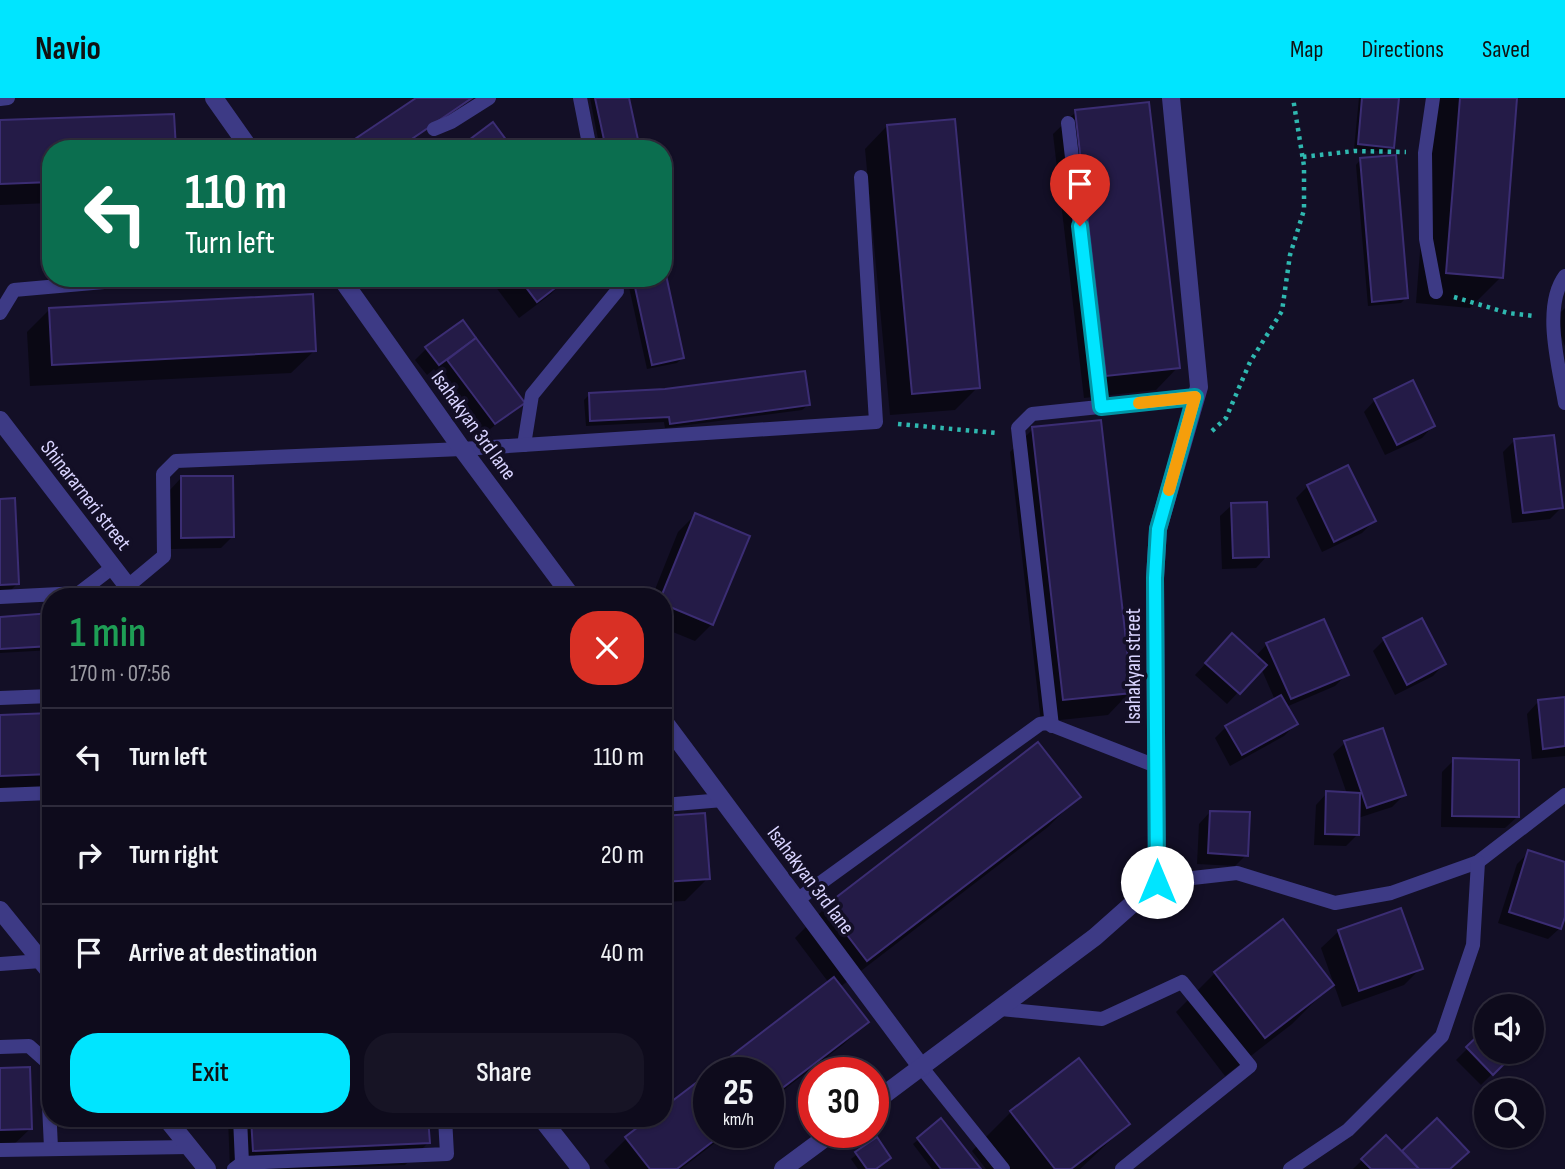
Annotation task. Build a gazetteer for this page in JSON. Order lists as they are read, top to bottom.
{
  "streets": {
    "street": ["Isahakyan 3rd lane", "Shinararneri street", "Isahakyan street"]
  },
  "page": {
    "header": "Navio",
    "nav": ["Map", "Directions", "Saved"],
    "turn": ["110 m", "Turn left"],
    "heading": ["1 min", "170 m · 07:56"],
    "list": [
      {
        "name": "Turn left",
        "value": "110 m"
      },
      {
        "name": "Turn right",
        "value": "20 m"
      },
      {
        "name": "Arrive at destination",
        "value": "40 m"
      }
    ],
    "buttons": ["Exit", "Share"],
    "speed": "25 km/h",
    "limit": "30"
  }
}
